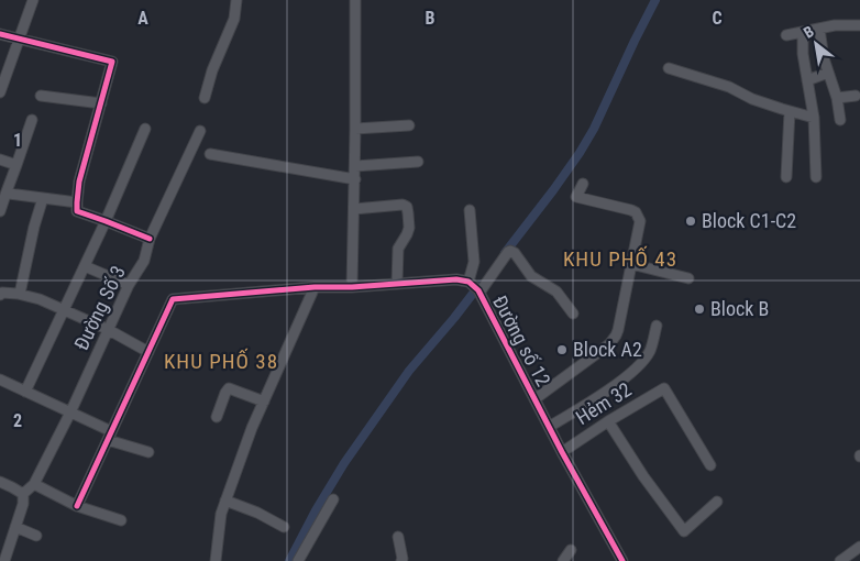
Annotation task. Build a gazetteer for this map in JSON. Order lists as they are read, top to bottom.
{
  "streets": {
    "street": ["Đường Số 3", "Đường số 12", "Hẻm 32"]
  },
  "crossings": [
    ["Đường số 12", "Hẻm 32"]
  ],
  "districts": ["KHU PHỐ 43", "KHU PHỐ 38"],
  "places": ["Block C1-C2", "Block B", "Block A2"],
  "north": "top left",
  "grid": {
    "columns": ["A", "B", "C"],
    "rows": ["1", "2"]
  }
}
